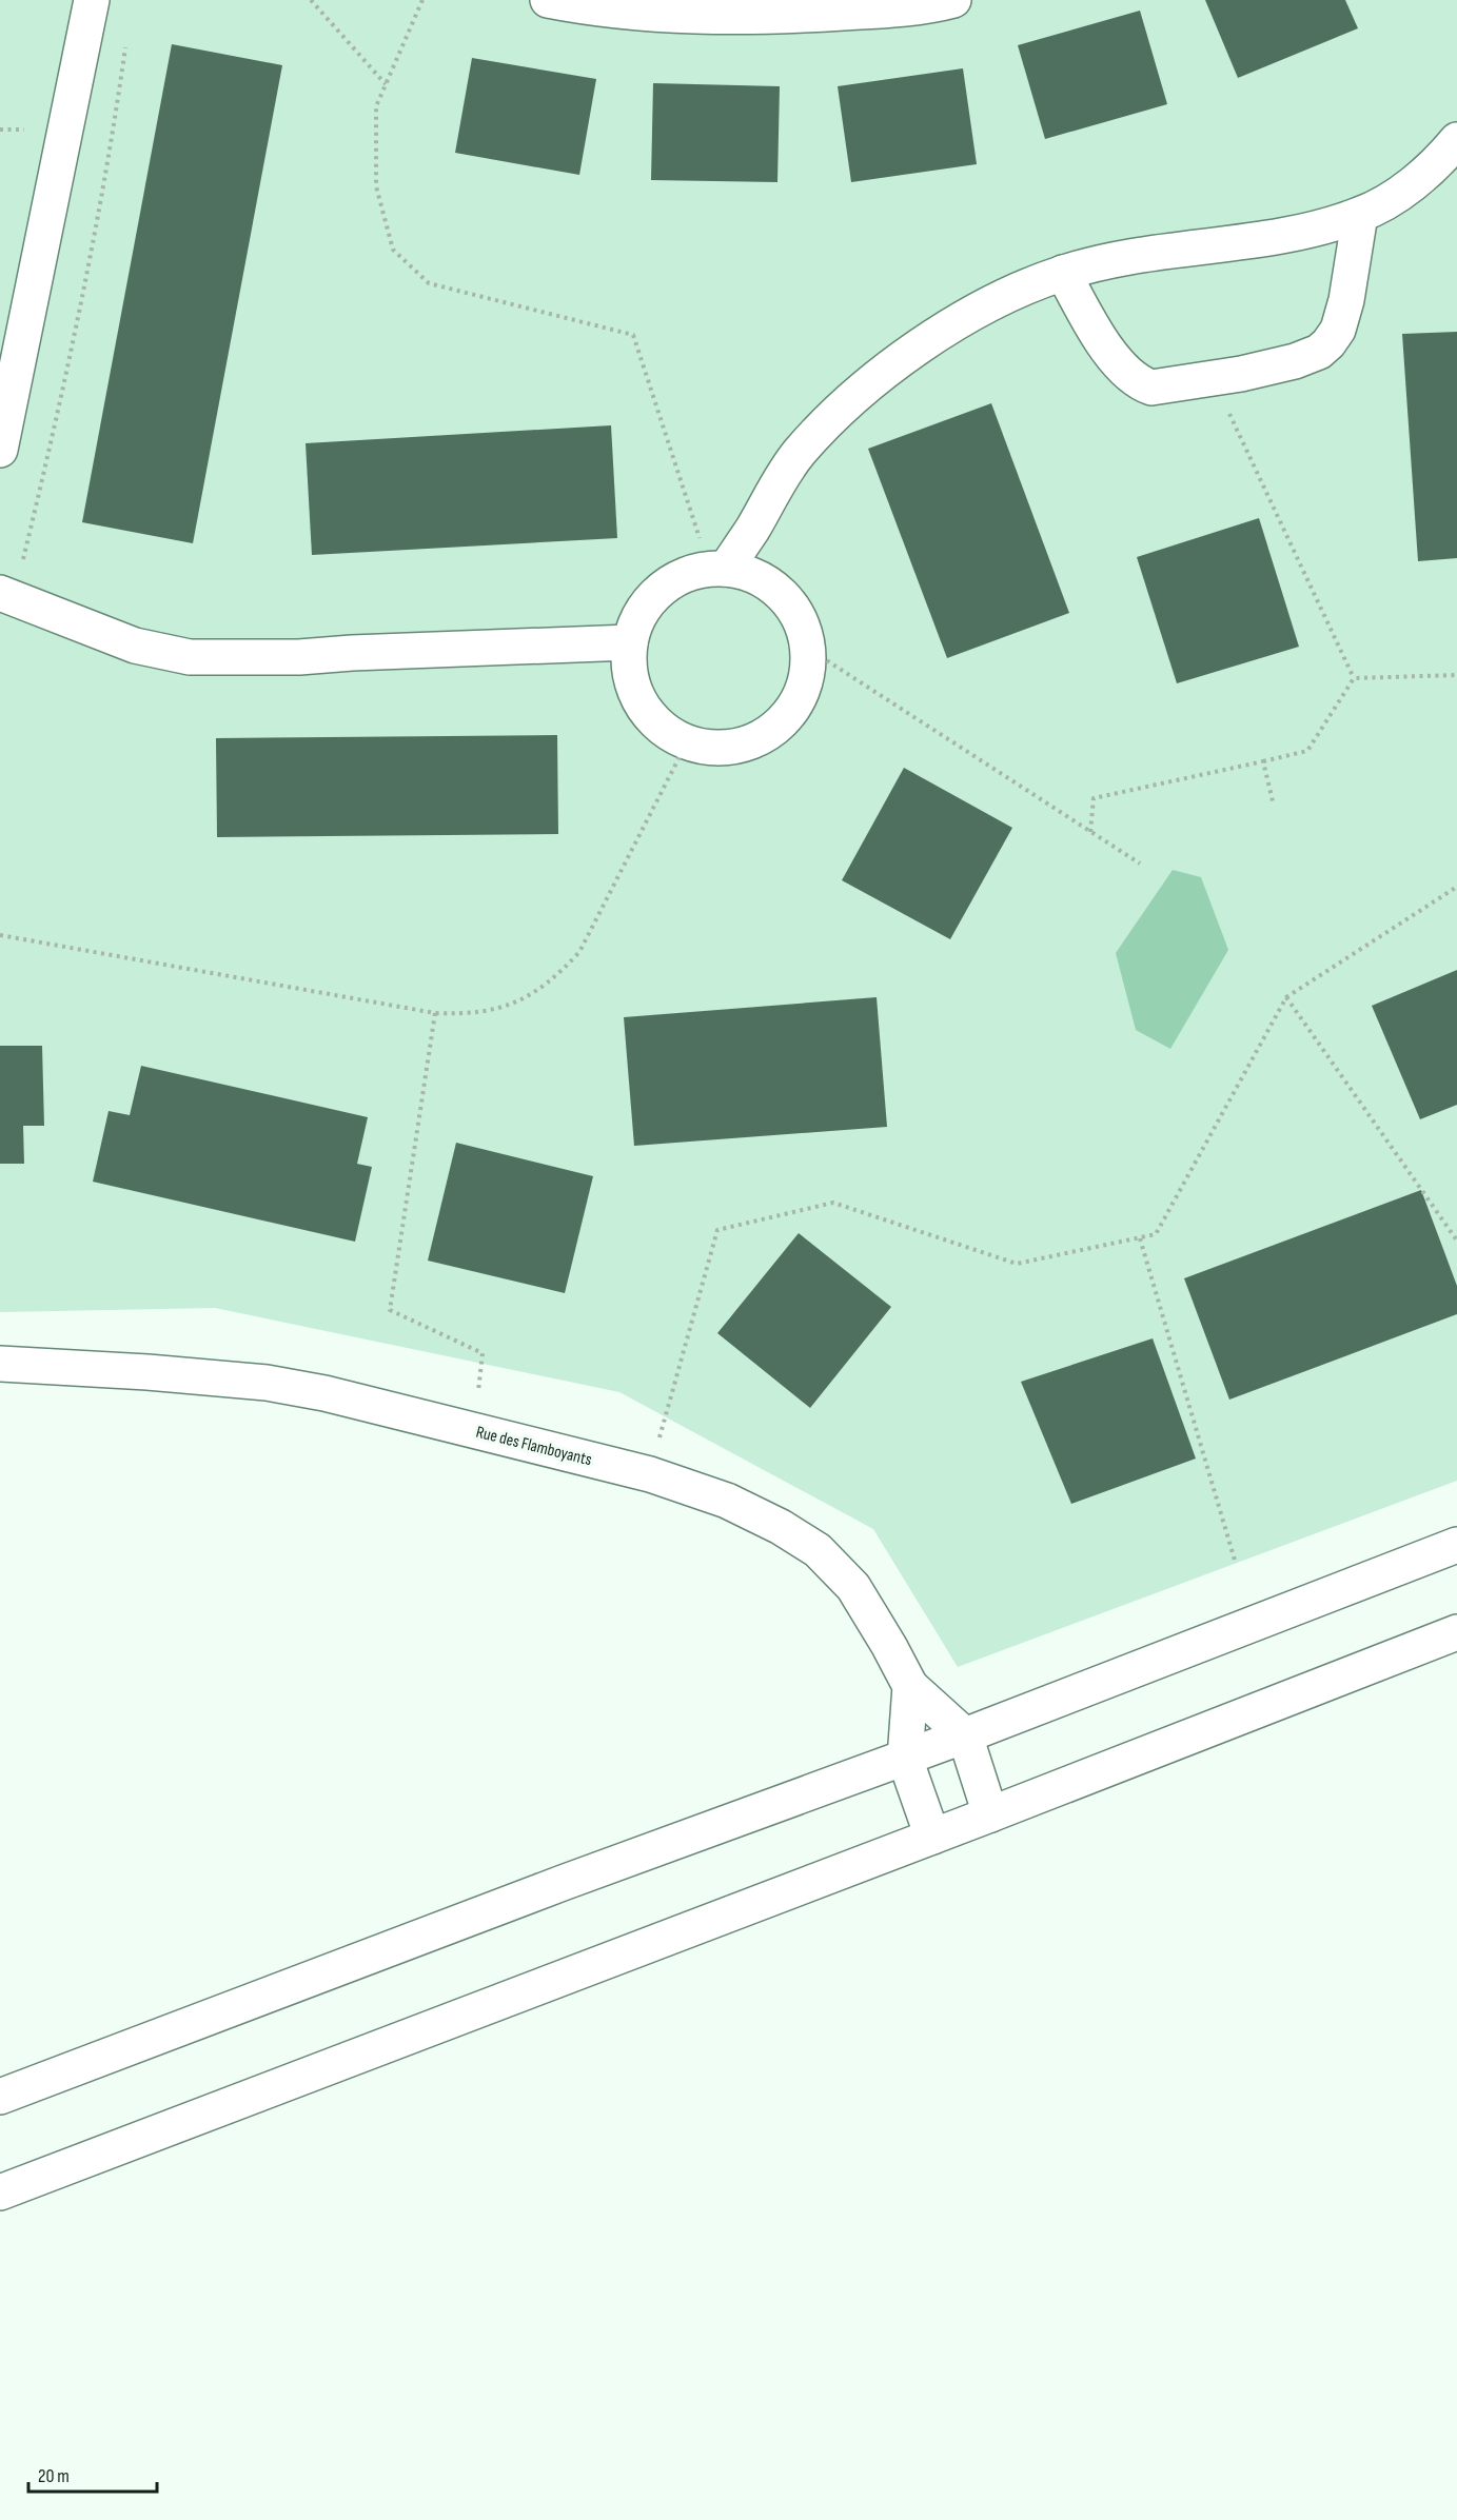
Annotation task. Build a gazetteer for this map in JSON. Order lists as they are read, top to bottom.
{
  "streets": {
    "street": ["Rue des Flamboyants"]
  },
  "scale_bar": "20 m"
}
